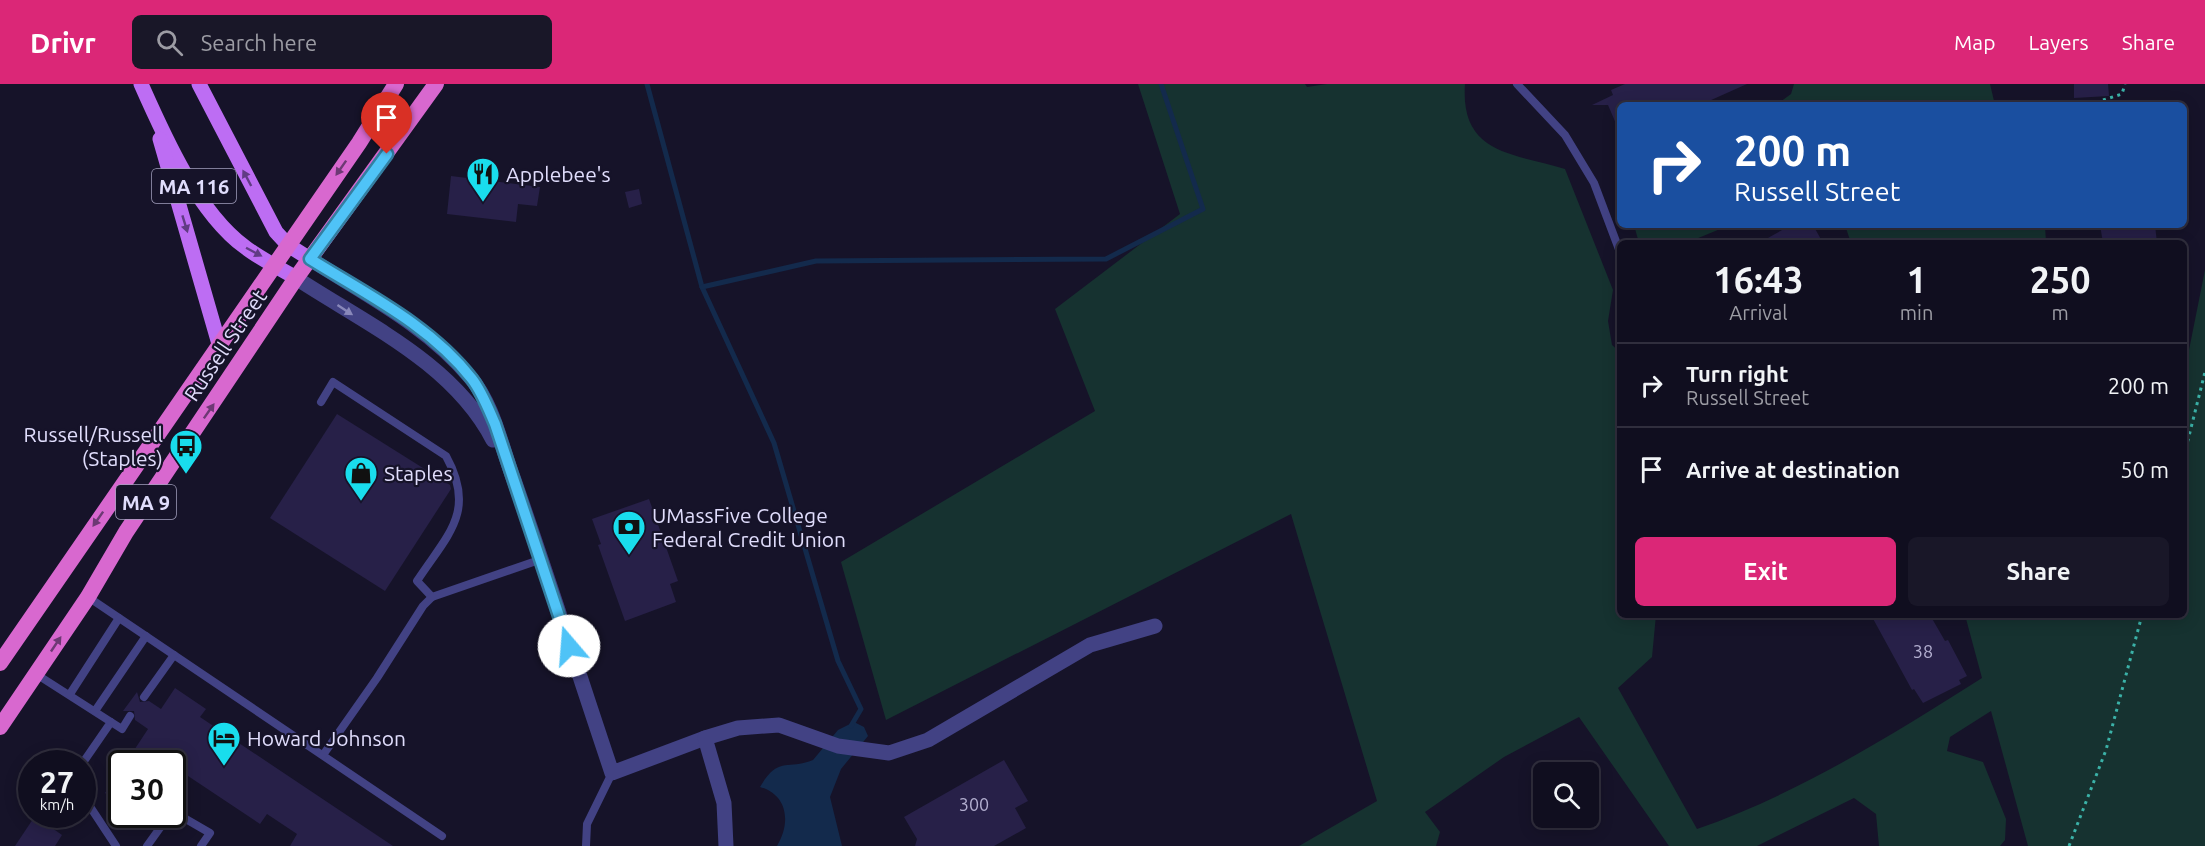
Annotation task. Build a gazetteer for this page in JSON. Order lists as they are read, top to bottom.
{
  "streets": {
    "highway": ["Russell Street", "MA 9"],
    "main road": ["MA 116"]
  },
  "crossings": [
    ["MA 116", "Russell Street"]
  ],
  "places": {
    "restaurant": ["Applebee's"],
    "bus stop": ["Russell/Russell (Staples)"],
    "shop": ["Staples"],
    "bank": ["UMassFive College Federal Credit Union"],
    "hotel": ["Howard Johnson"]
  },
  "house_numbers": ["38", "300"],
  "page": {
    "header": "Drivr",
    "search": "Search here",
    "nav": ["Map", "Layers", "Share"],
    "turn": ["200 m", "Russell Street"],
    "eta": [
      "16:43",
      "Arrival",
      "1",
      "min",
      "250",
      "m"
    ],
    "list": [
      {
        "name": "Turn right",
        "note": "Russell Street",
        "value": "200 m"
      },
      {
        "name": "Arrive at destination",
        "value": "50 m"
      }
    ],
    "buttons": ["Exit", "Share"],
    "speed": "27 km/h",
    "limit": "30"
  }
}
